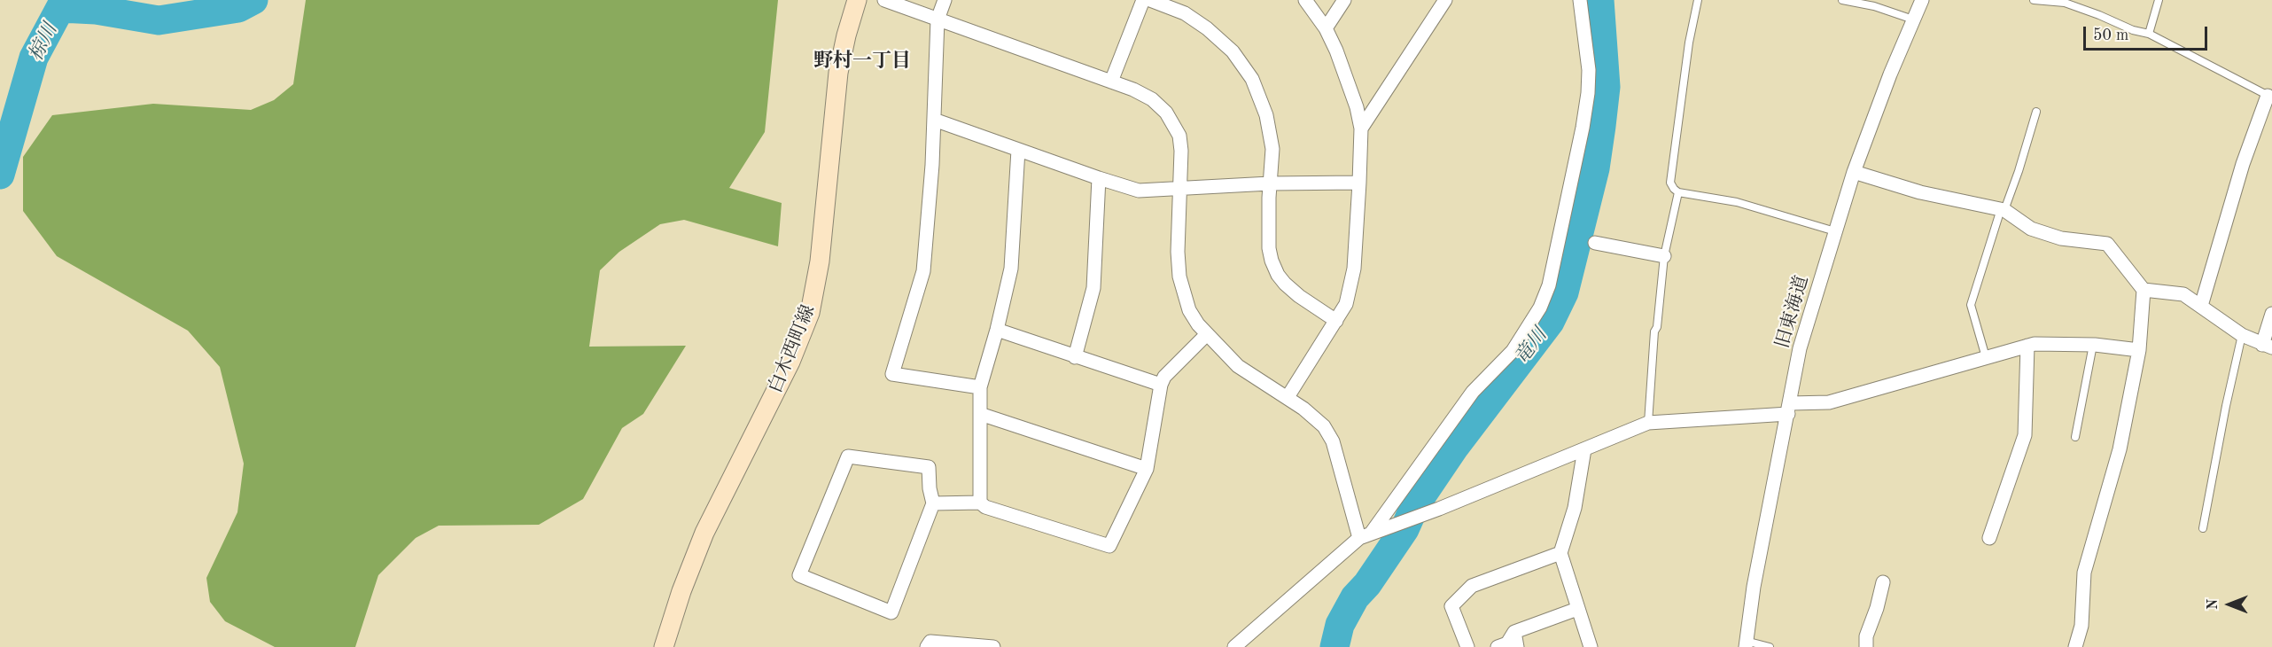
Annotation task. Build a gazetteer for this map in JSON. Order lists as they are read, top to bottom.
{
  "streets": {
    "main road": ["白木西町線"],
    "street": ["旧東海道"]
  },
  "districts": ["野村一丁目"],
  "water": ["椋川", "竜川"],
  "scale_bar": "50 m",
  "north": "left"
}
